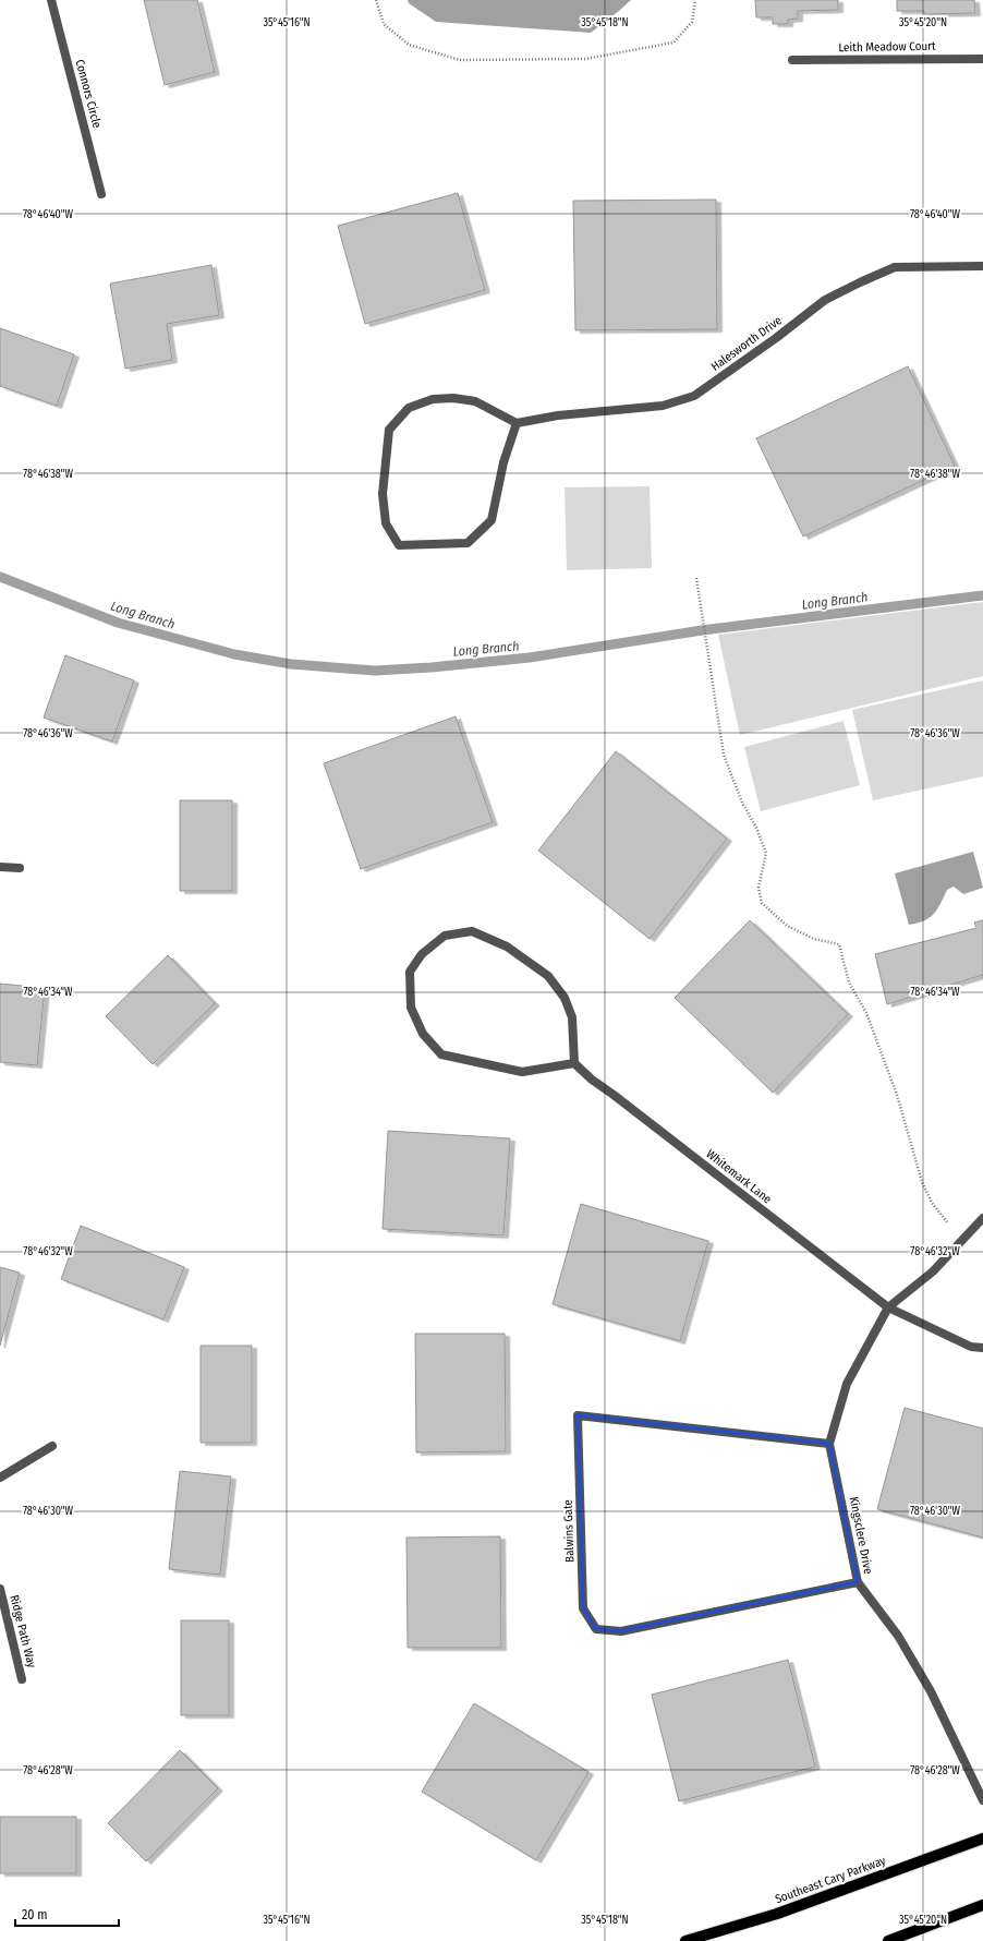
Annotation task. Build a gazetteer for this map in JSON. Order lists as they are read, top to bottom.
{
  "streets": {
    "main road": ["Southeast Cary Parkway"],
    "street": [
      "Leith Meadow Court",
      "Connors Circle",
      "Halesworth Drive",
      "Whitemark Lane",
      "Balwins Gate",
      "Kingsclere Drive",
      "Ridge Path Way"
    ]
  },
  "crossings": [
    ["Whitemark Lane", "Kingsclere Drive"],
    ["Balwins Gate", "Kingsclere Drive"]
  ],
  "water": ["Long Branch"],
  "scale_bar": "20 m",
  "coordinates": [
    "35°45'16\"N",
    "35°45'18\"N",
    "35°45'20\"N",
    "78°46'40\"W",
    "78°46'38\"W",
    "78°46'36\"W",
    "78°46'34\"W",
    "78°46'32\"W",
    "78°46'30\"W",
    "78°46'28\"W"
  ]
}
